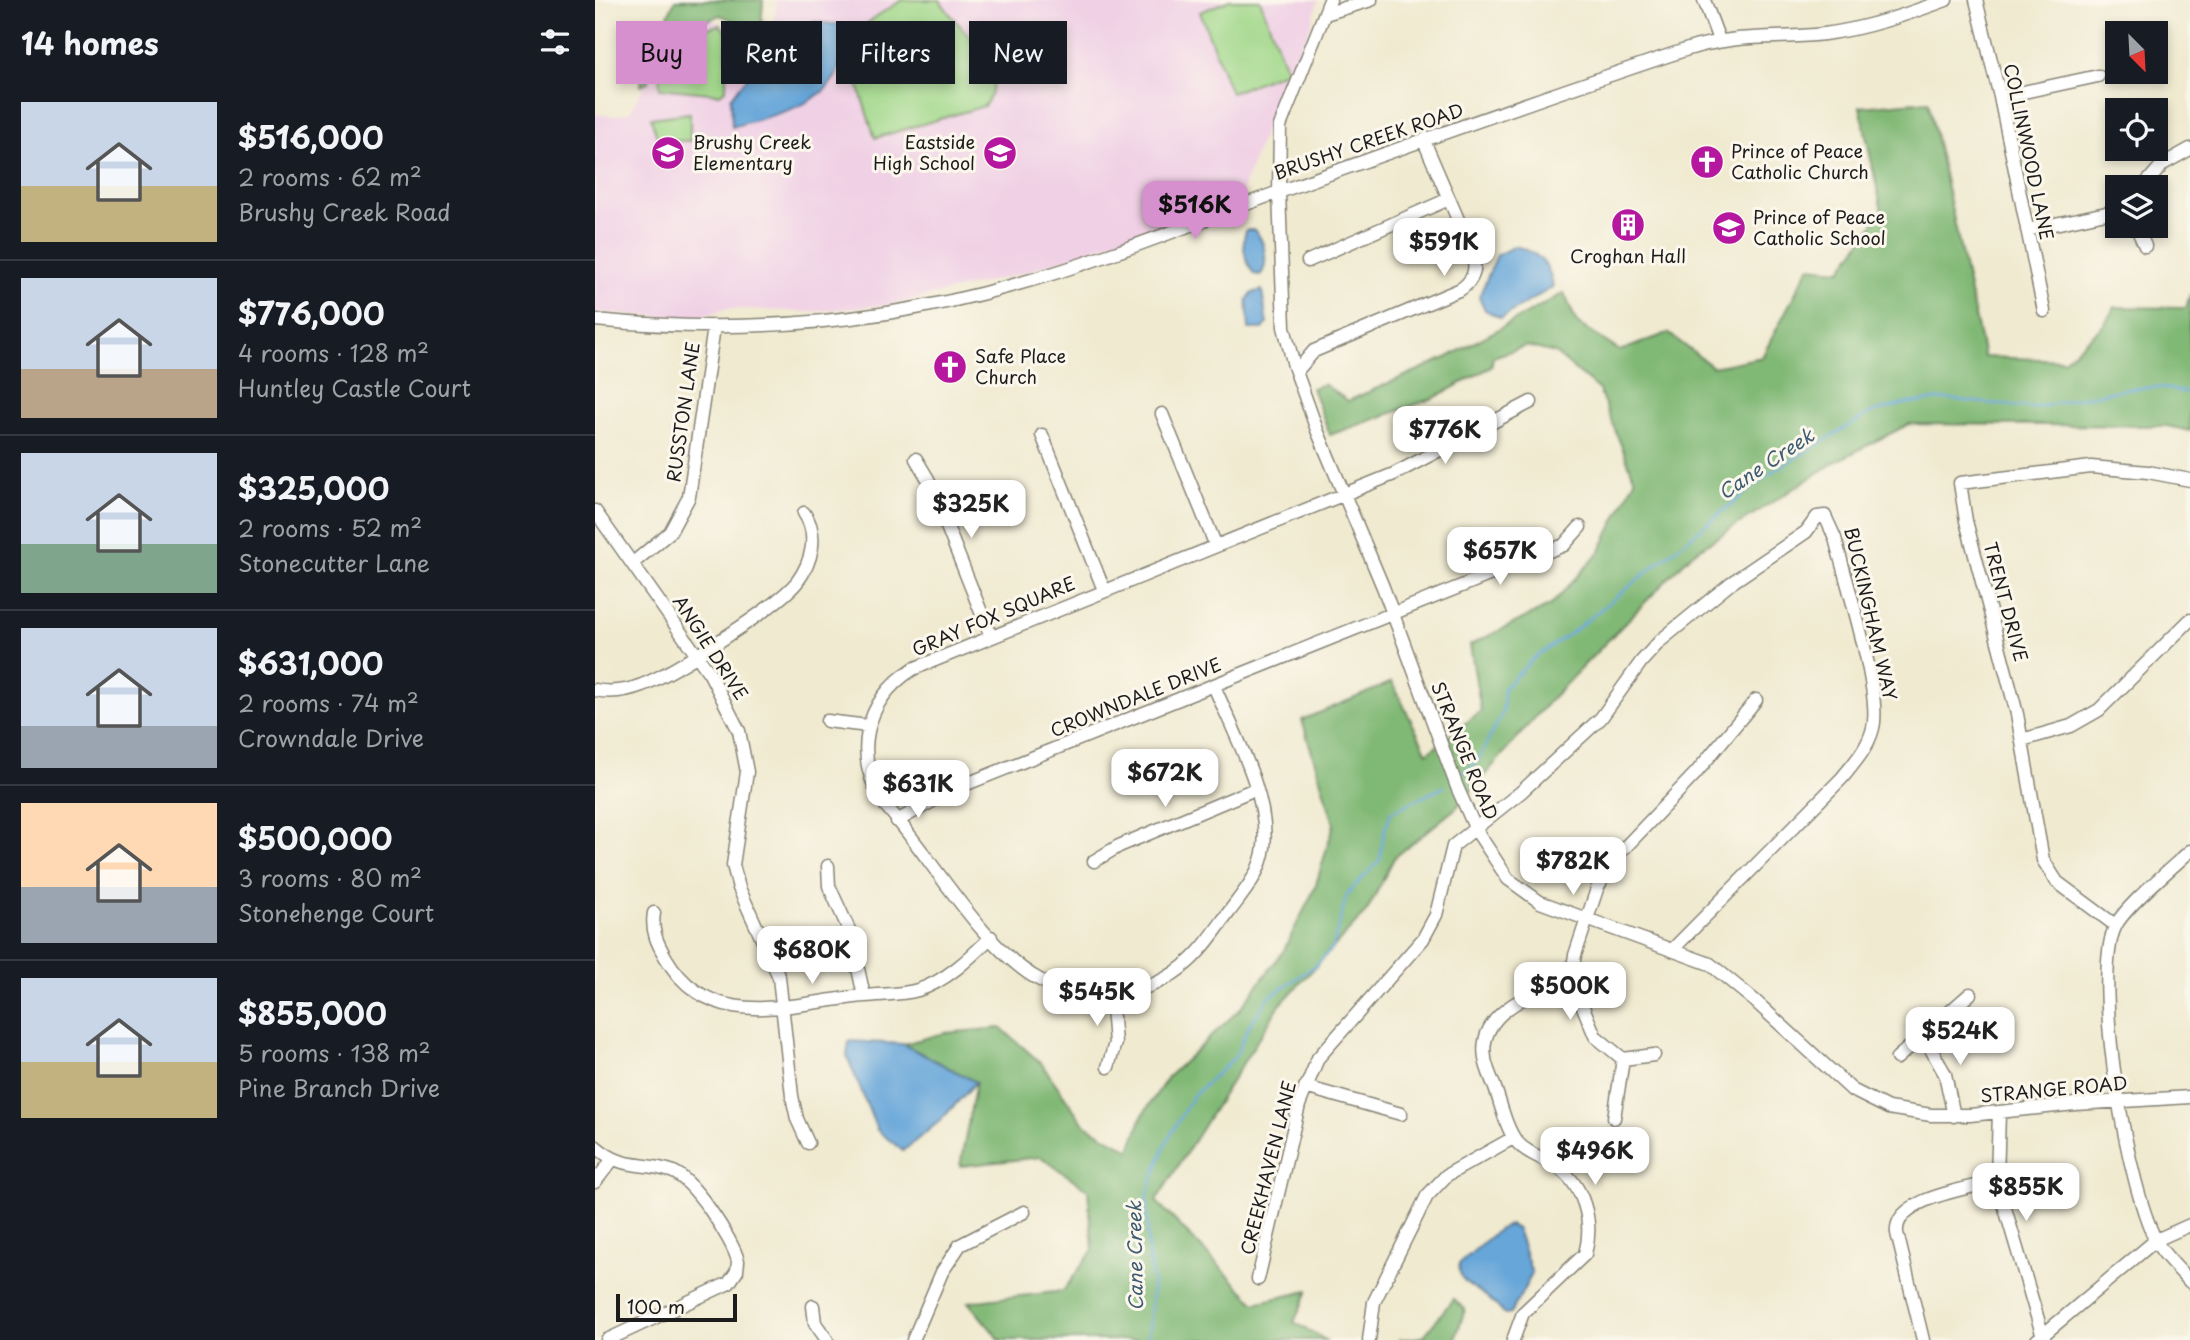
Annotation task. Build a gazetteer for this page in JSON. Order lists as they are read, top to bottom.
{
  "streets": {
    "street": [
      "BRUSHY CREEK ROAD",
      "COLLINWOOD LANE",
      "RUSSTON LANE",
      "TRENT DRIVE",
      "BUCKINGHAM WAY",
      "GRAY FOX SQUARE",
      "ANGIE DRIVE",
      "CROWNDALE DRIVE",
      "STRANGE ROAD",
      "CREEKHAVEN LANE"
    ]
  },
  "crossings": [
    ["BRUSHY CREEK ROAD", "RUSSTON LANE"],
    ["BRUSHY CREEK ROAD", "STRANGE ROAD"],
    ["RUSSTON LANE", "ANGIE DRIVE"],
    ["BUCKINGHAM WAY", "STRANGE ROAD"],
    ["BUCKINGHAM WAY", "CREEKHAVEN LANE"],
    ["GRAY FOX SQUARE", "CROWNDALE DRIVE"],
    ["GRAY FOX SQUARE", "STRANGE ROAD"],
    ["CROWNDALE DRIVE", "STRANGE ROAD"],
    ["STRANGE ROAD", "CREEKHAVEN LANE"]
  ],
  "water": ["Cane Creek"],
  "places": {
    "school or university": ["Brushy Creek Elementary", "Eastside High School", "Prince of Peace Catholic School"],
    "church": ["Prince of Peace Catholic Church", "Safe Place Church"],
    "building": ["Croghan Hall"]
  },
  "scale_bar": "100 m",
  "north": "bottom right",
  "page": {
    "heading": "14 homes",
    "chip": [
      "Buy",
      "Rent",
      "Filters",
      "New"
    ],
    "list": [
      {
        "name": "$516,000",
        "note": "2 rooms · 62 m² · Brushy Creek Road"
      },
      {
        "name": "$776,000",
        "note": "4 rooms · 128 m² · Huntley Castle Court"
      },
      {
        "name": "$325,000",
        "note": "2 rooms · 52 m² · Stonecutter Lane"
      },
      {
        "name": "$631,000",
        "note": "2 rooms · 74 m² · Crowndale Drive"
      },
      {
        "name": "$500,000",
        "note": "3 rooms · 80 m² · Stonehenge Court"
      },
      {
        "name": "$855,000",
        "note": "5 rooms · 138 m² · Pine Branch Drive"
      }
    ],
    "price": [
      "$516K",
      "$591K",
      "$776K",
      "$325K",
      "$657K",
      "$672K",
      "$631K",
      "$782K",
      "$680K",
      "$500K",
      "$545K",
      "$524K",
      "$496K",
      "$855K"
    ],
    "scale": "100 m"
  }
}
